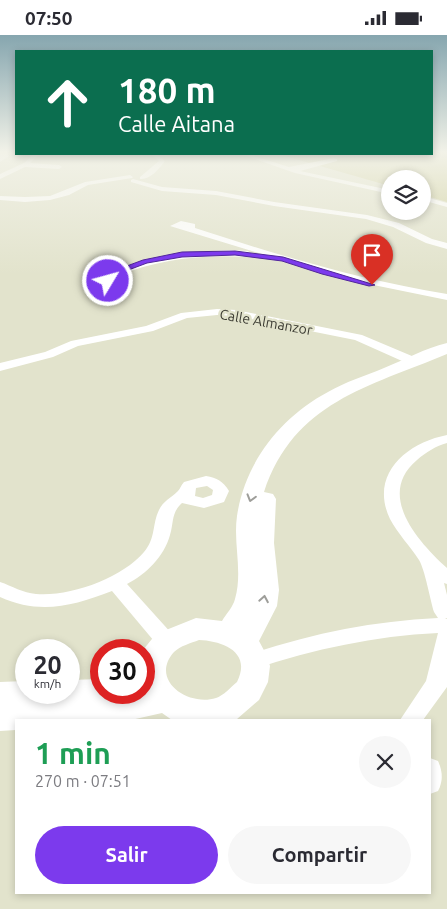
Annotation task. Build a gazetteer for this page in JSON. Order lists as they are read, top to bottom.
{
  "streets": {
    "street": ["Calle Almanzor"]
  },
  "page": {
    "status": "07:50",
    "turn": ["180 m", "Calle Aitana"],
    "speed": "20 km/h",
    "limit": "30",
    "heading": ["1 min", "270 m · 07:51"],
    "buttons": ["Salir", "Compartir"]
  }
}
